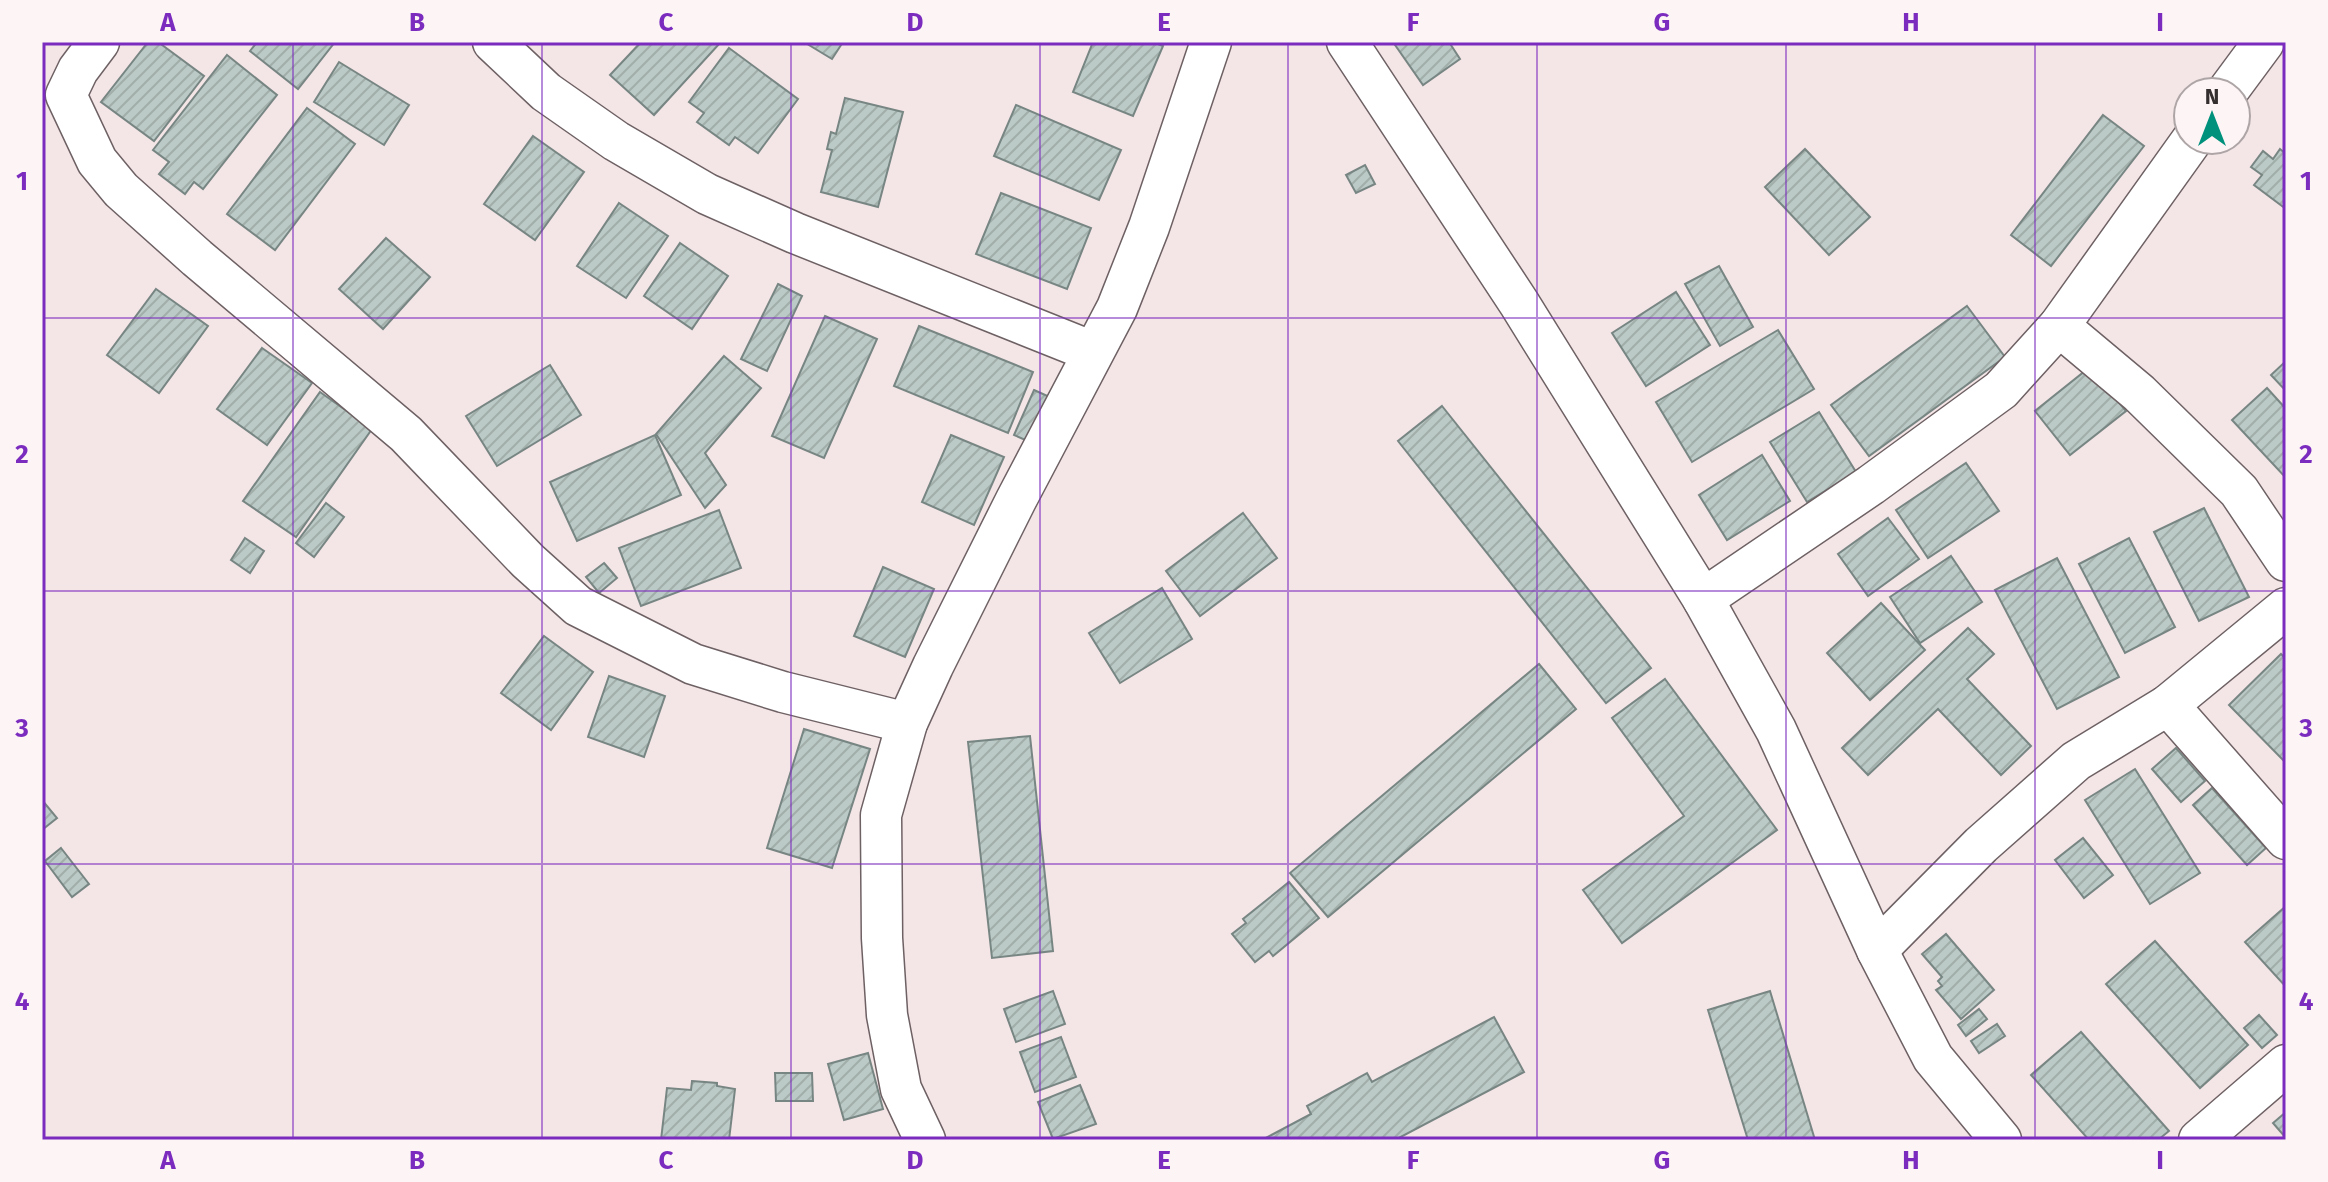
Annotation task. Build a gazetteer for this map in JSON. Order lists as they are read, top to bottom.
{
  "north": "top",
  "grid": {
    "columns": [
      "A",
      "B",
      "C",
      "D",
      "E",
      "F",
      "G",
      "H",
      "I"
    ],
    "rows": [
      "1",
      "2",
      "3",
      "4"
    ]
  }
}
